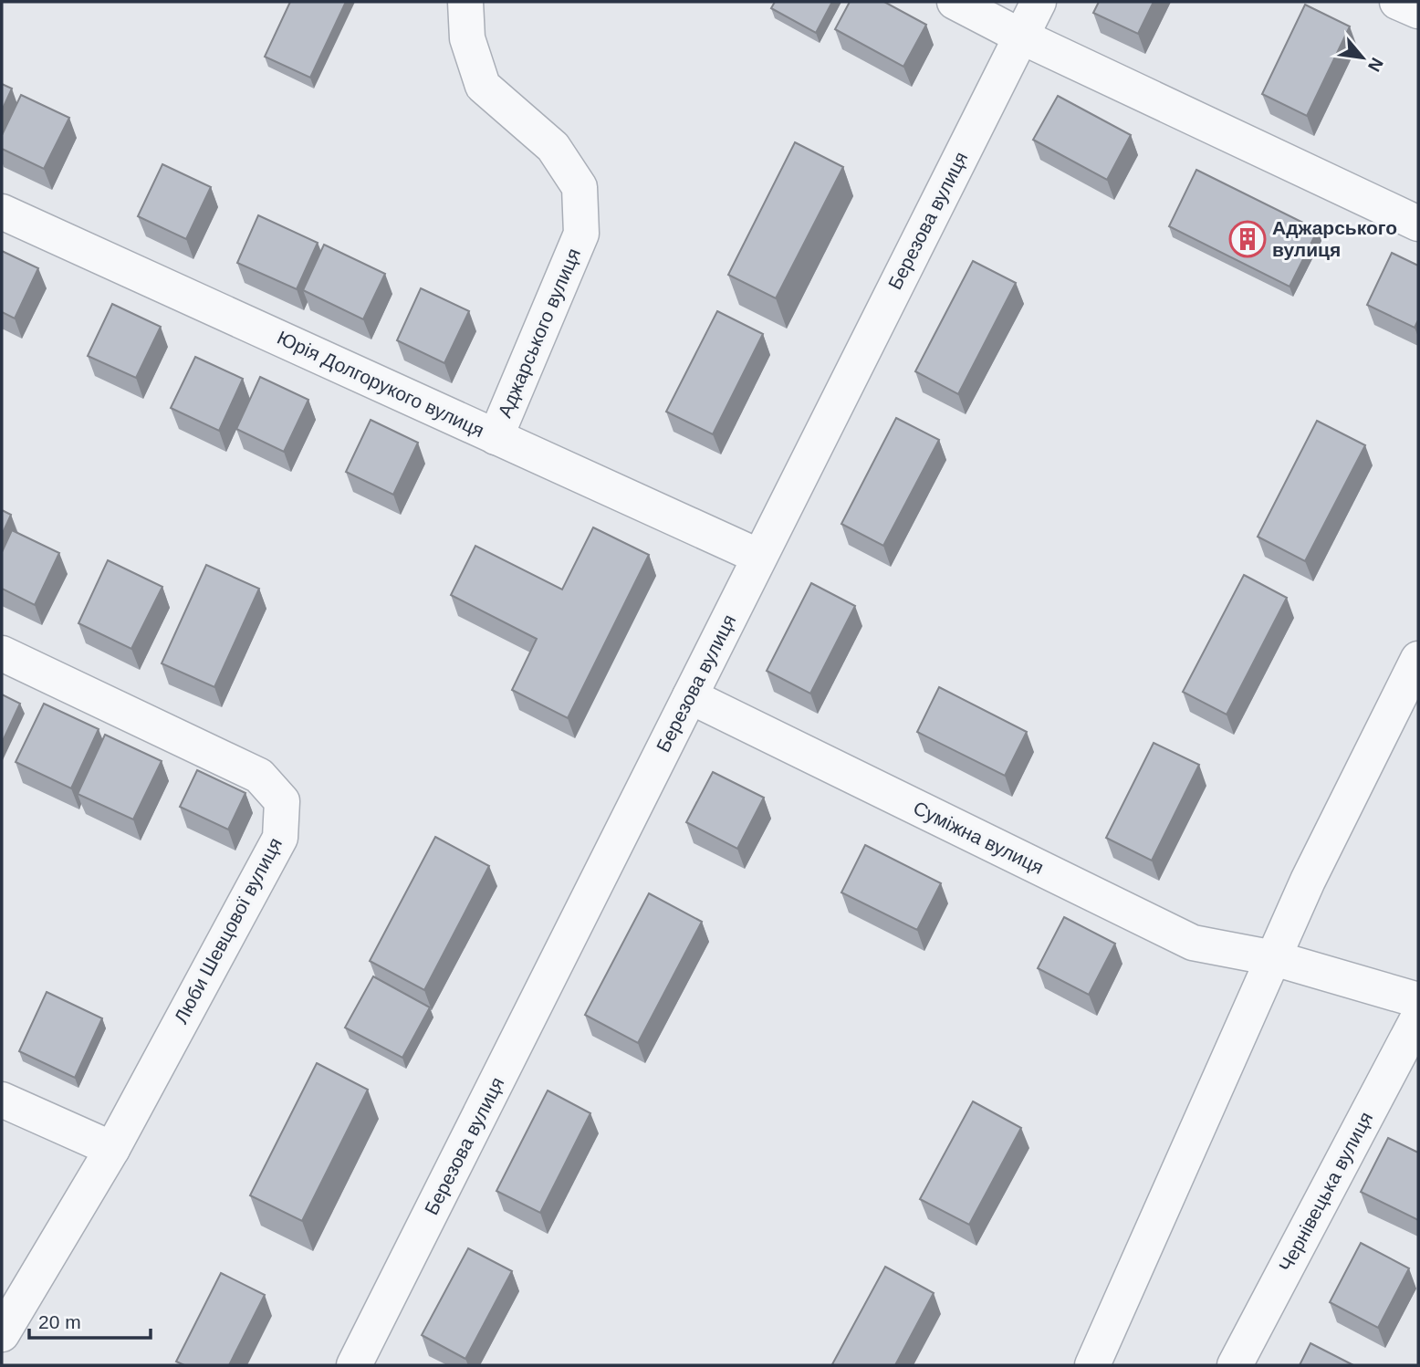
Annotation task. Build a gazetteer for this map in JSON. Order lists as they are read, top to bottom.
{
  "streets": {
    "street": [
      "Березова вулиця",
      "Аджарського вулиця",
      "Юрія Долгорукого вулиця",
      "Суміжна вулиця",
      "Люби Шевцової вулиця",
      "Чернівецька вулиця"
    ]
  },
  "crossings": [
    ["Березова вулиця", "Юрія Долгорукого вулиця"],
    ["Березова вулиця", "Суміжна вулиця"],
    ["Аджарського вулиця", "Юрія Долгорукого вулиця"]
  ],
  "places": {
    "building": ["Аджарського вулиця"]
  },
  "scale_bar": "20 m",
  "north": "bottom right"
}
